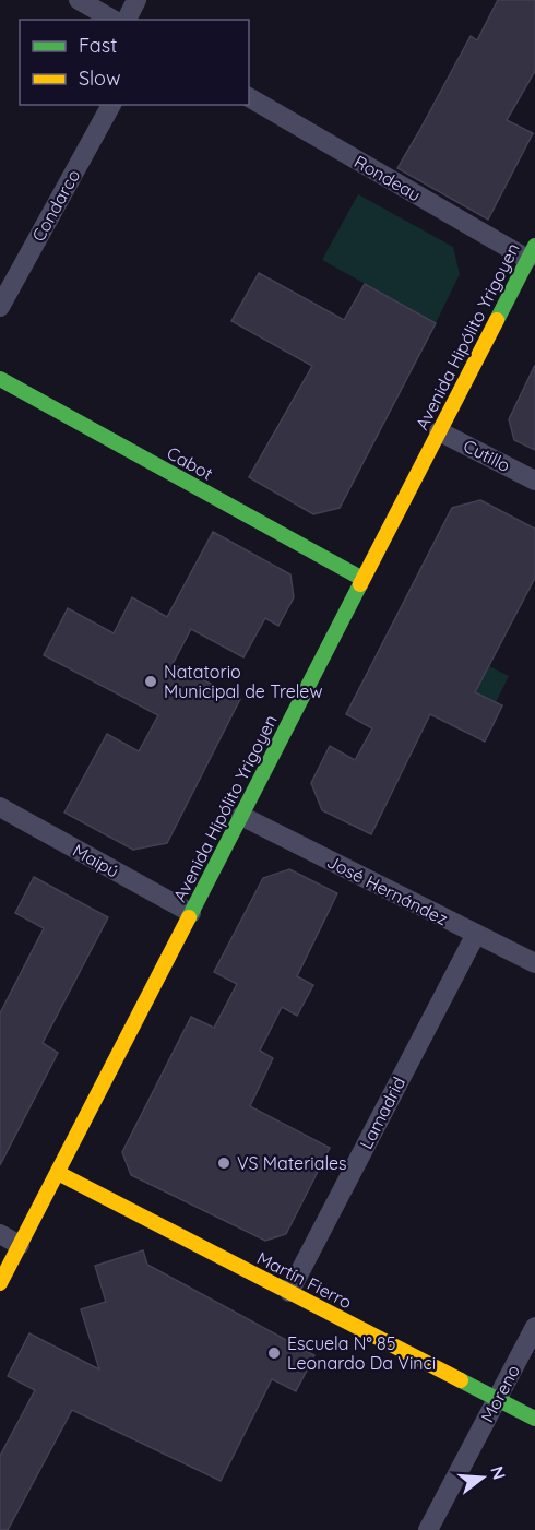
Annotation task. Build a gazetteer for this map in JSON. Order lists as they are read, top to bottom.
{
  "streets": {
    "main road": ["Avenida Hipólito Yrigoyen", "Cabot", "Martín Fierro"],
    "street": [
      "Rondeau",
      "Condarco",
      "Cutillo",
      "Maipú",
      "José Hernández",
      "Lamadrid",
      "Moreno"
    ]
  },
  "crossings": [
    ["Rondeau", "Avenida Hipólito Yrigoyen"],
    ["Avenida Hipólito Yrigoyen", "Cutillo"],
    ["Avenida Hipólito Yrigoyen", "Cabot"],
    ["Avenida Hipólito Yrigoyen", "Maipú"],
    ["Avenida Hipólito Yrigoyen", "José Hernández"],
    ["Avenida Hipólito Yrigoyen", "Martín Fierro"],
    ["José Hernández", "Lamadrid"],
    ["Lamadrid", "Martín Fierro"],
    ["Martín Fierro", "Moreno"]
  ],
  "places": ["Natatorio Municipal de Trelew", "VS Materiales", "Escuela N° 85 Leonardo Da Vinci"],
  "legend": ["Fast", "Slow"],
  "north": "right"
}
